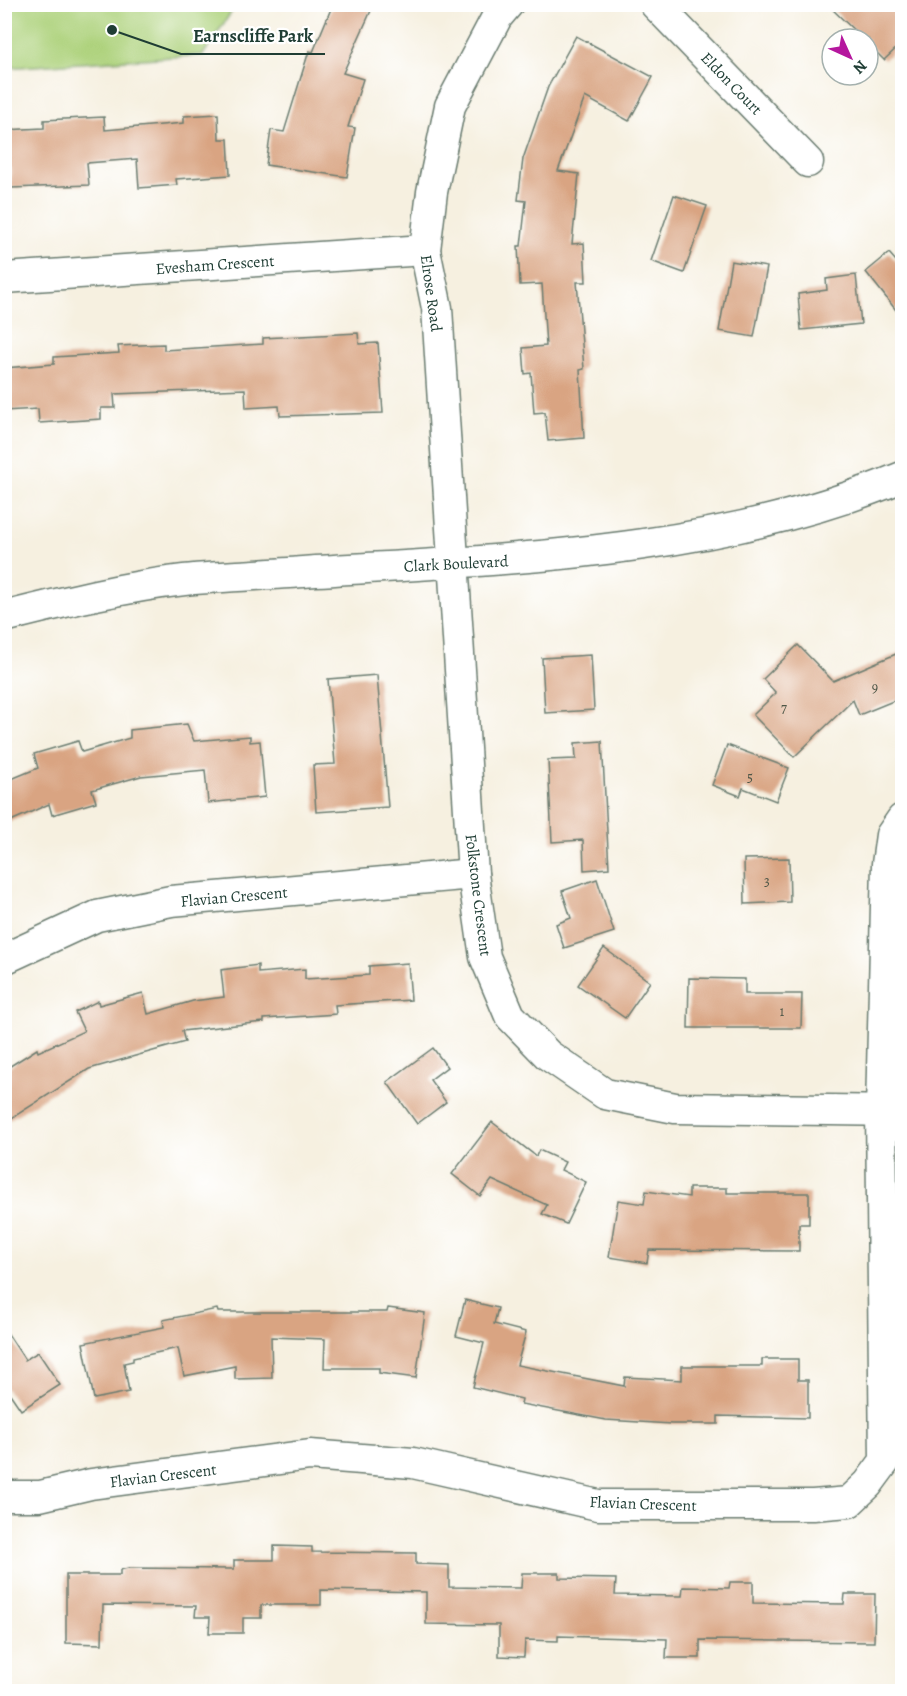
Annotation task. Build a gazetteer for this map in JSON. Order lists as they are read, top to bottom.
{
  "streets": {
    "street": [
      "Eldon Court",
      "Evesham Crescent",
      "Elrose Road",
      "Clark Boulevard",
      "Folkstone Crescent",
      "Flavian Crescent"
    ]
  },
  "crossings": [
    ["Evesham Crescent", "Elrose Road"],
    ["Elrose Road", "Clark Boulevard"],
    ["Elrose Road", "Folkstone Crescent"],
    ["Clark Boulevard", "Folkstone Crescent"],
    ["Folkstone Crescent", "Flavian Crescent"]
  ],
  "places": ["Earnscliffe Park"],
  "house_numbers": [
    "9",
    "7",
    "5",
    "3",
    "1"
  ],
  "north": "bottom right"
}
